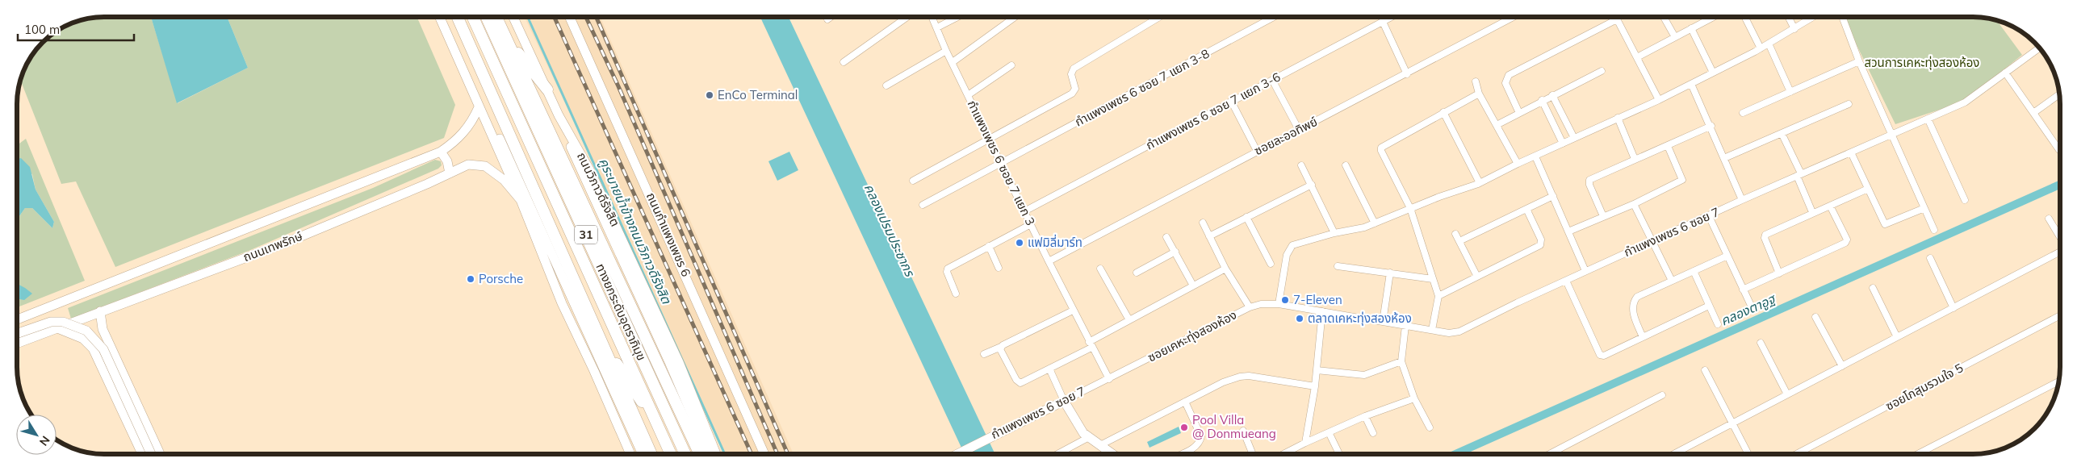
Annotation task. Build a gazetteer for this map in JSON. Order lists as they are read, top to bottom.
{
  "streets": {
    "highway": ["ถนนวิภาวดีรังสิต", "31", "ทางยกระดับอุตราภิมุข"],
    "main road": ["กำแพงเพชร 6 ซอย 7", "ถนนกำแพงเพชร 6", "ถนนเทพรักษ์"],
    "street": [
      "กำแพงเพชร 6 ซอย 7 แยก 3-8",
      "กำแพงเพชร 6 ซอย 7 แยก 3-6",
      "ซอยละออทิพย์",
      "กำแพงเพชร 6 ซอย 7 แยก 3",
      "ซอยเคหะทุ่งสองห้อง",
      "ซอยโกสุมรวมใจ 5"
    ]
  },
  "crossings": [
    ["กำแพงเพชร 6 ซอย 7 แยก 3-8", "กำแพงเพชร 6 ซอย 7 แยก 3"],
    ["กำแพงเพชร 6 ซอย 7 แยก 3-6", "กำแพงเพชร 6 ซอย 7 แยก 3"],
    ["ซอยละออทิพย์", "กำแพงเพชร 6 ซอย 7 แยก 3"],
    ["กำแพงเพชร 6 ซอย 7 แยก 3", "กำแพงเพชร 6 ซอย 7"],
    ["กำแพงเพชร 6 ซอย 7 แยก 3", "ซอยเคหะทุ่งสองห้อง"],
    ["กำแพงเพชร 6 ซอย 7", "ซอยเคหะทุ่งสองห้อง"]
  ],
  "water": ["คลองเปรมประชากร", "คูระบายน้ำข้างถนนวิภาวดีรังสิต", "คลองตาอูฐ"],
  "parks": ["สวนการเคหะทุ่งสองห้อง"],
  "places": [
    "EnCo Terminal",
    "แฟมิลี่มาร์ท",
    "Porsche",
    "7-Eleven",
    "ตลาดเคหะทุ่งสองห้อง",
    "Pool Villa @ Donmueang"
  ],
  "scale_bar": "100 m",
  "north": "bottom right"
}
